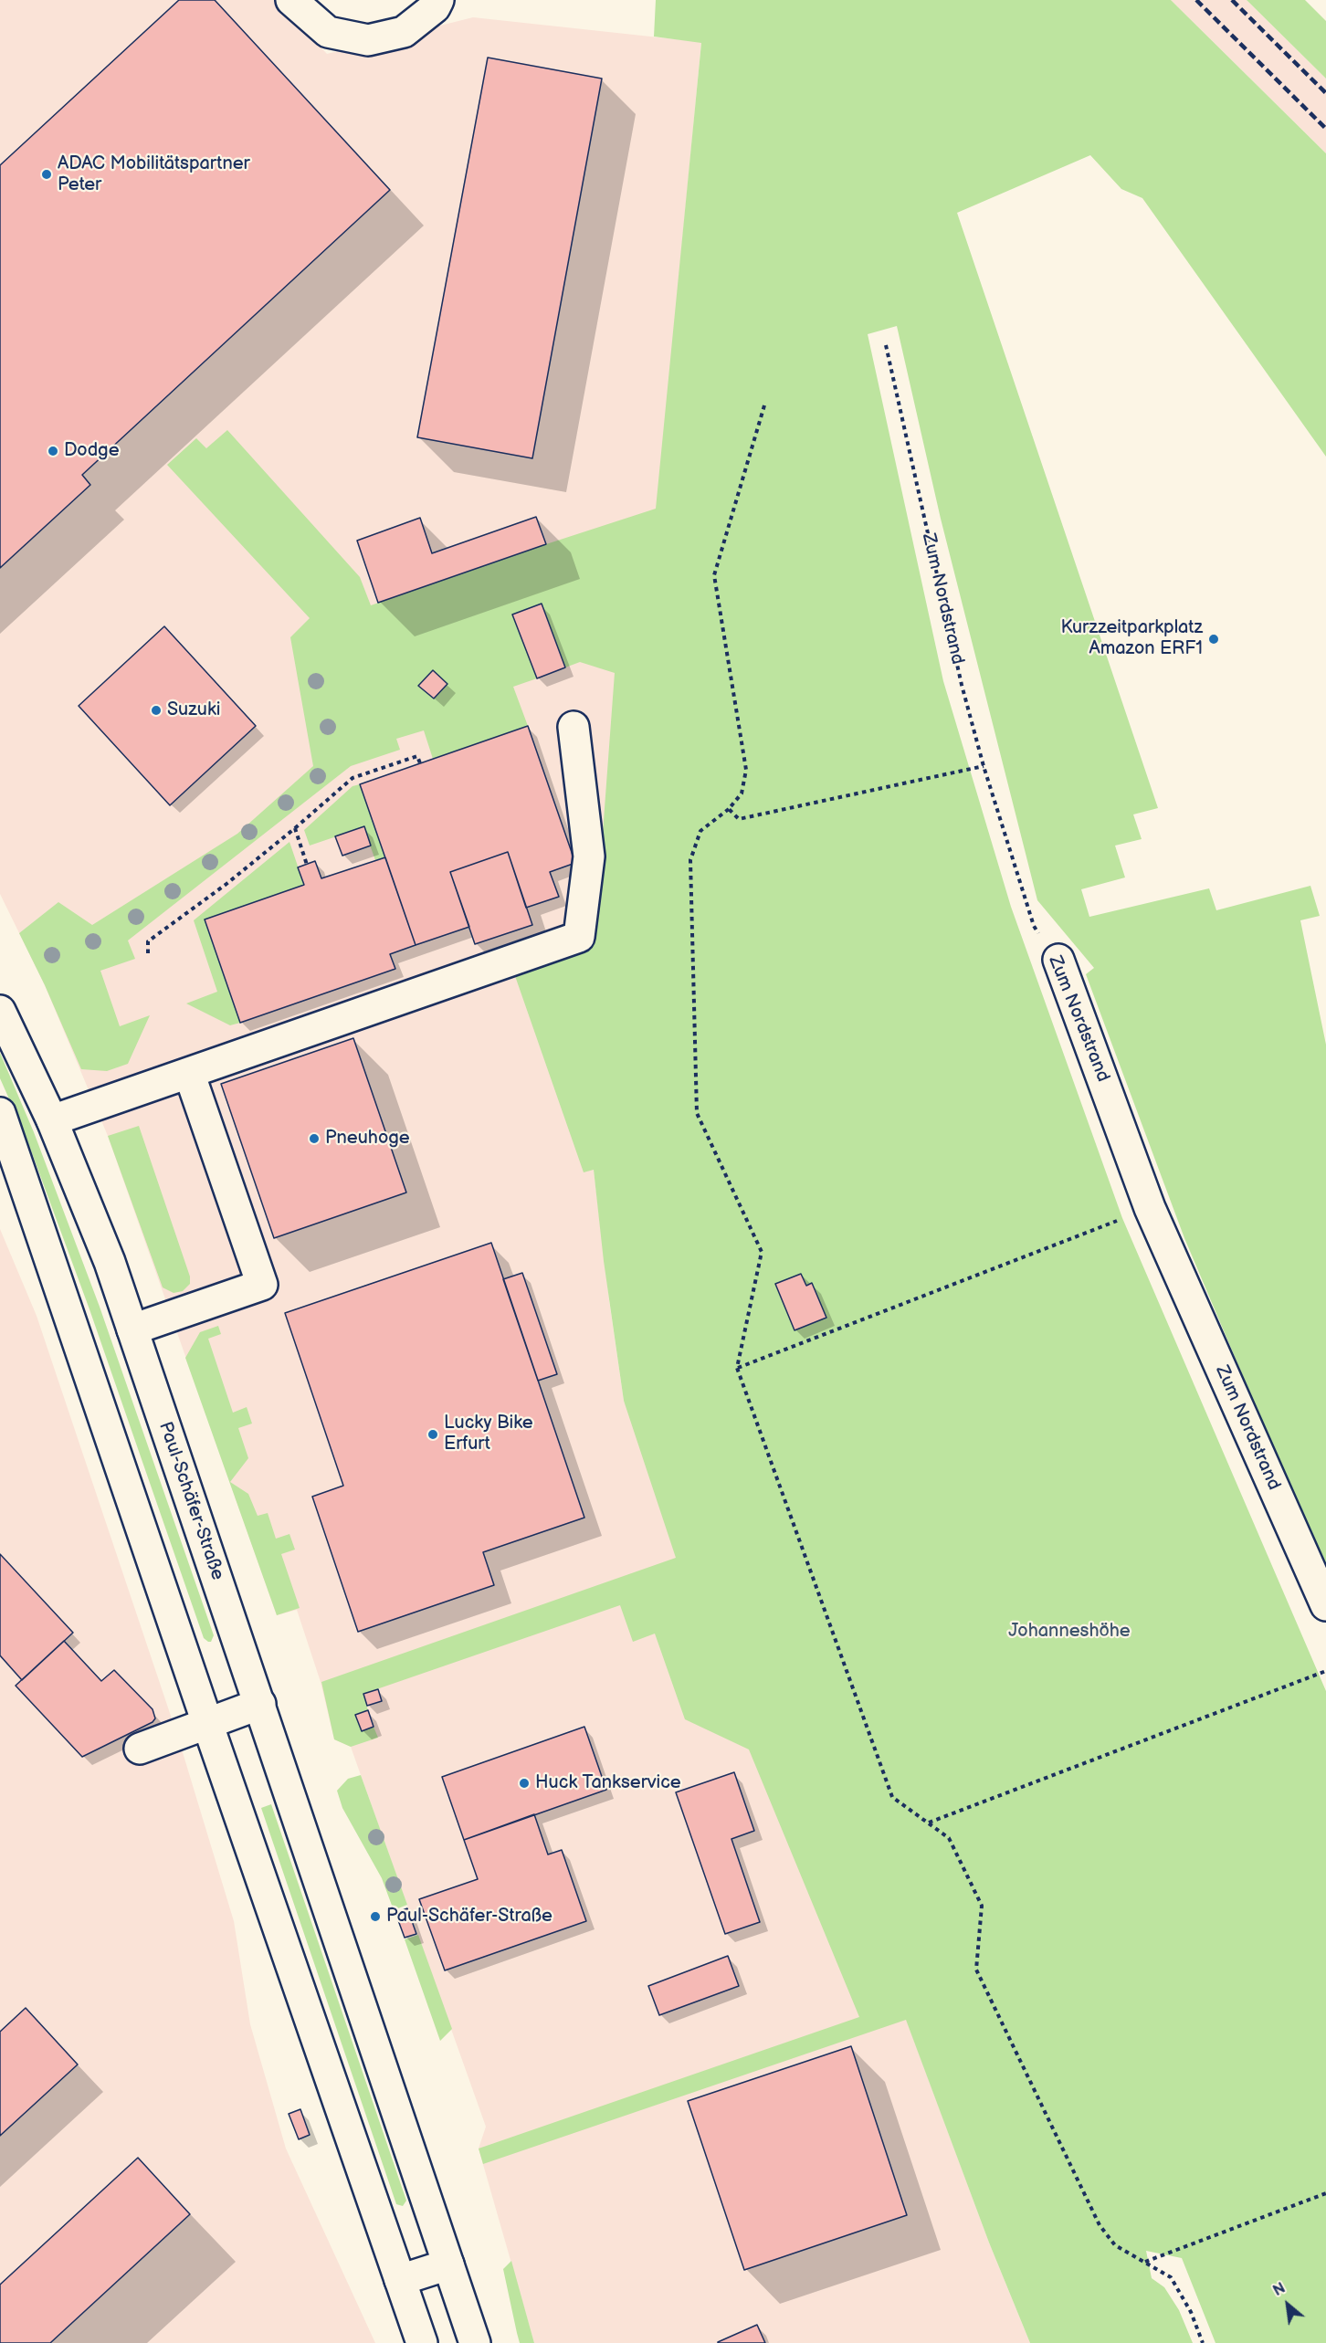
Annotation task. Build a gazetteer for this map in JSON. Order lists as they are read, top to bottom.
{
  "streets": {
    "main road": ["Zum Nordstrand", "Paul-Schäfer-Straße"]
  },
  "parks": ["Johanneshöhe"],
  "places": [
    "ADAC Mobilitätspartner Peter",
    "Dodge",
    "Kurzzeitparkplatz Amazon ERF1",
    "Suzuki",
    "Pneuhoge",
    "Lucky Bike Erfurt",
    "Huck Tankservice",
    "Paul-Schäfer-Straße"
  ],
  "north": "top left"
}
